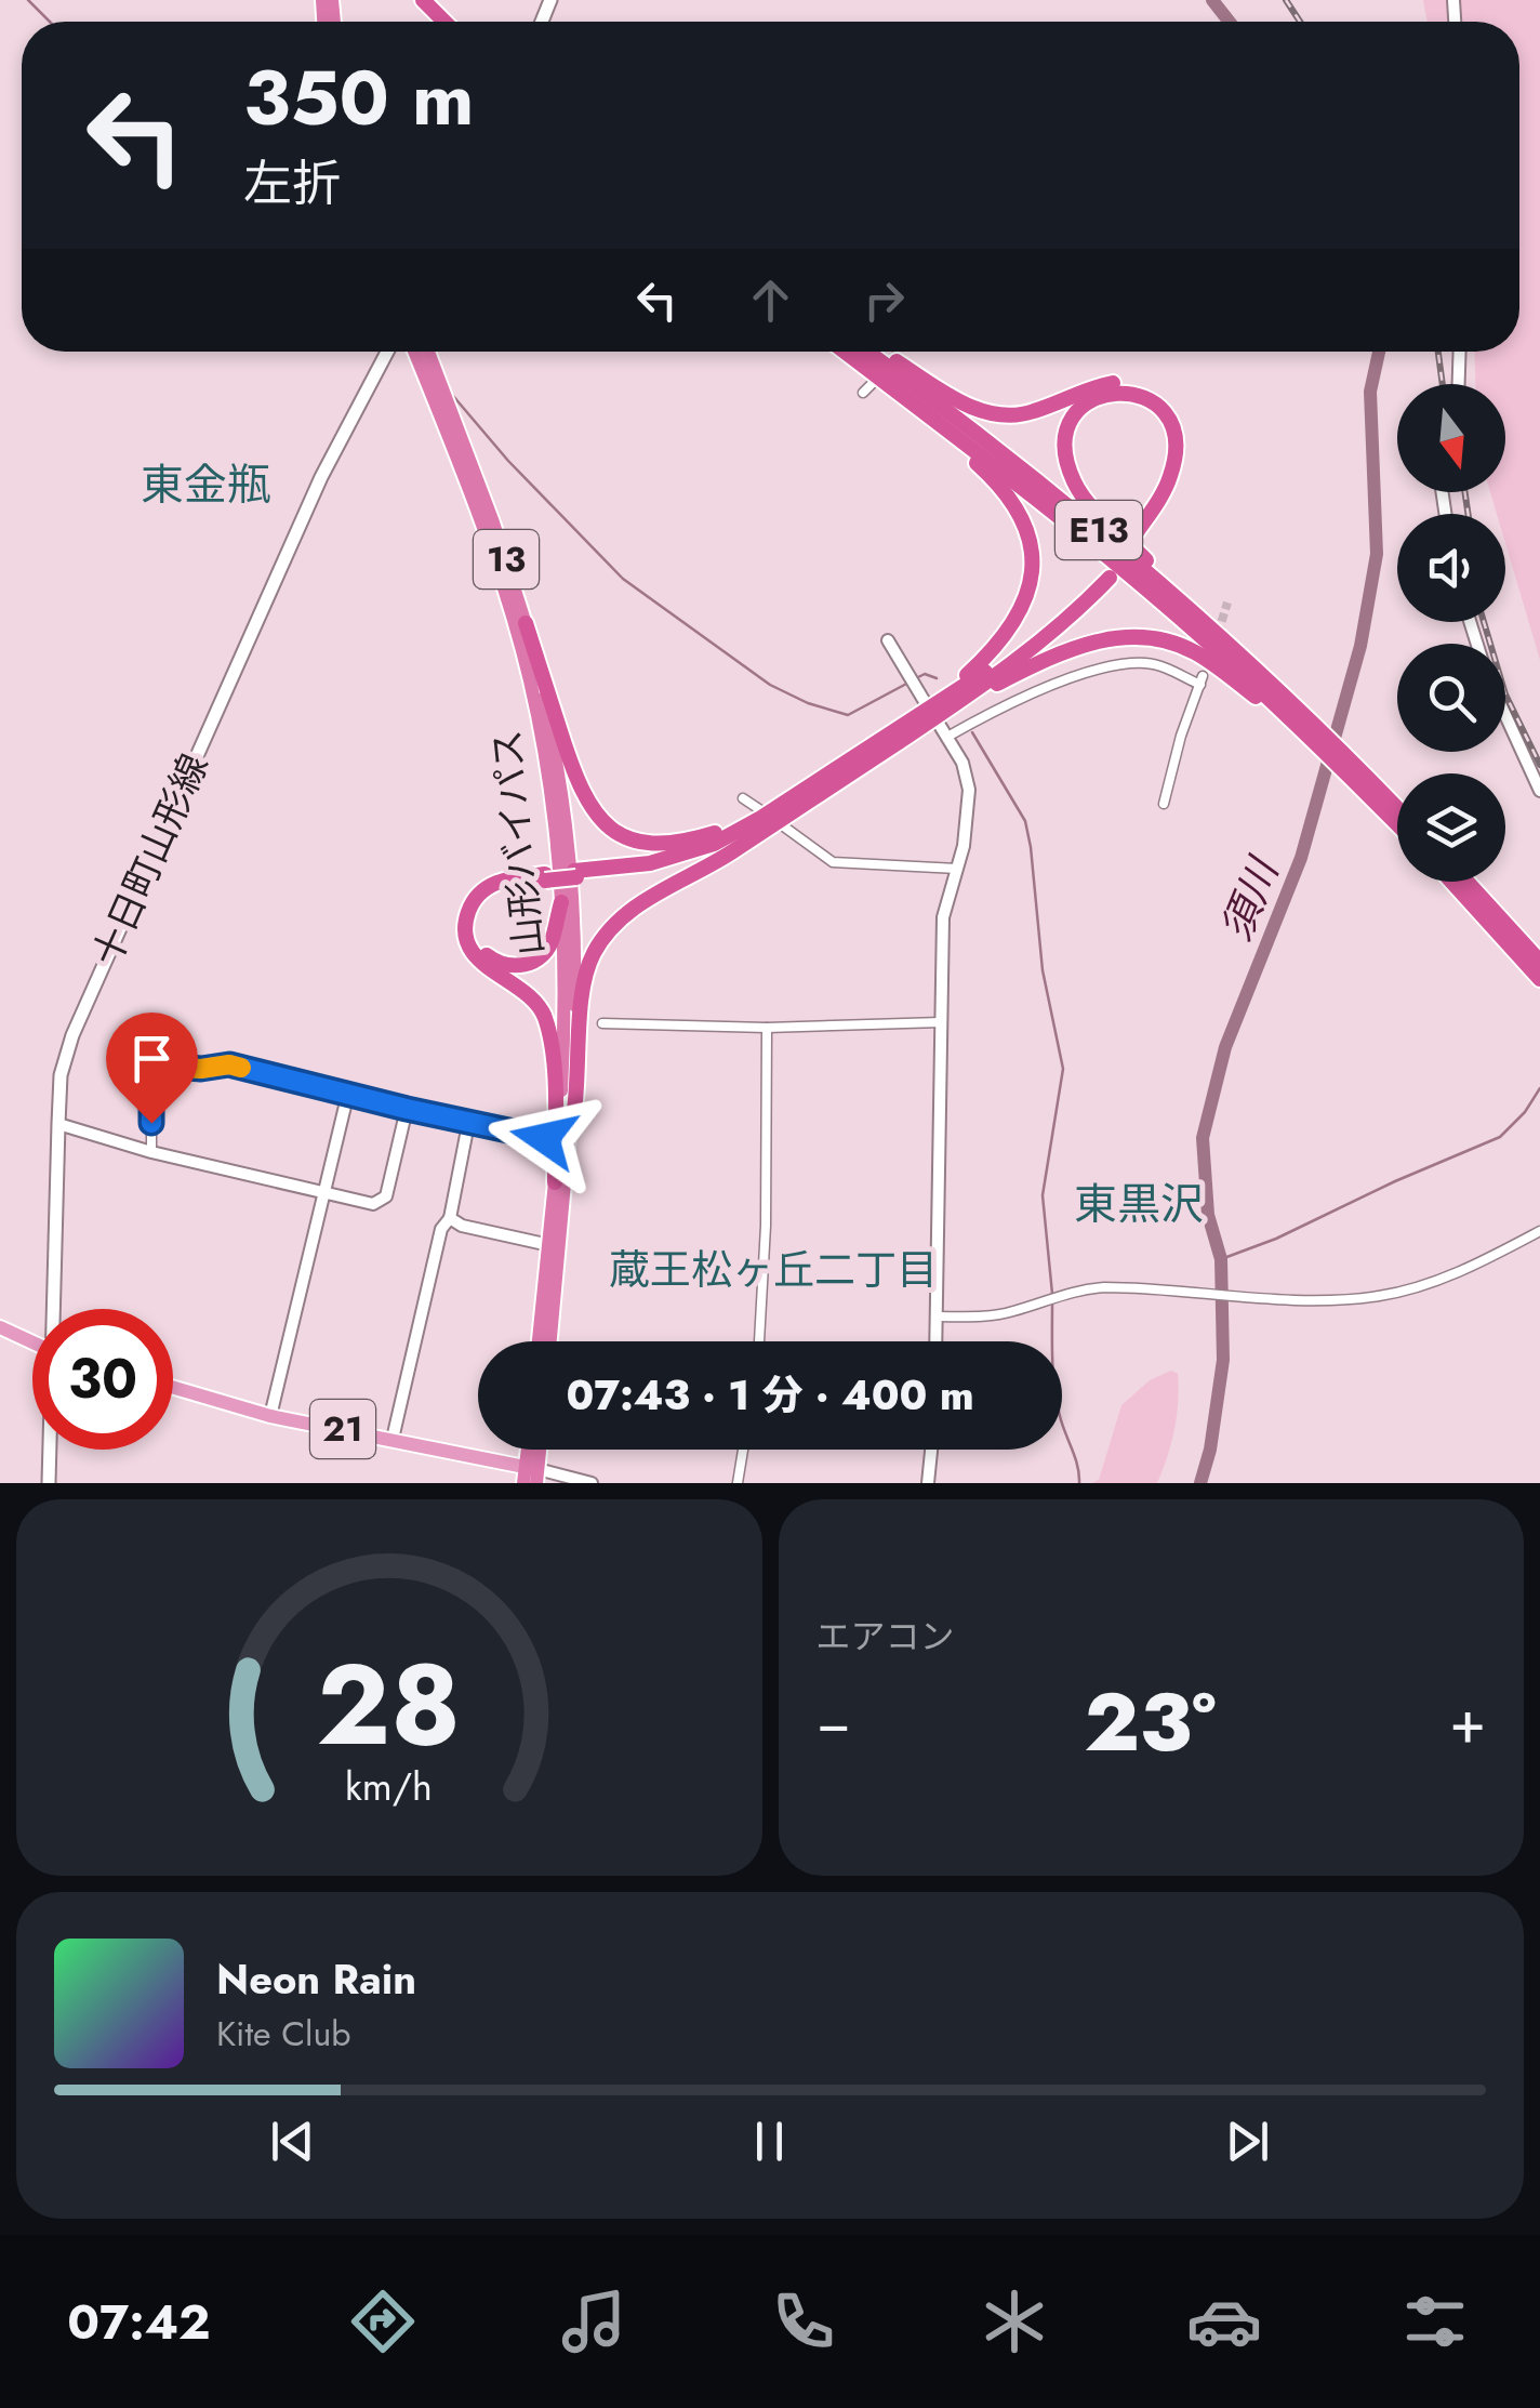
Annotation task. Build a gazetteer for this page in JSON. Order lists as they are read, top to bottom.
{
  "streets": {
    "highway": ["E13", "13", "山形バイパス"],
    "main road": ["十日町山形線", "21"]
  },
  "districts": ["東金瓶", "東黒沢", "蔵王松ヶ丘二丁目"],
  "water": ["須川"],
  "north": "bottom",
  "page": {
    "turn": ["350 m", "左折"],
    "limit": "30",
    "trip": "07:43 · 1 分 · 400 m",
    "tile": "エアコン",
    "heat": ["−", "23°", "+"],
    "song": ["Neon Rain", "Kite Club"],
    "tabs": "07:42",
    "gauge": ["28", "km/h"]
  }
}
